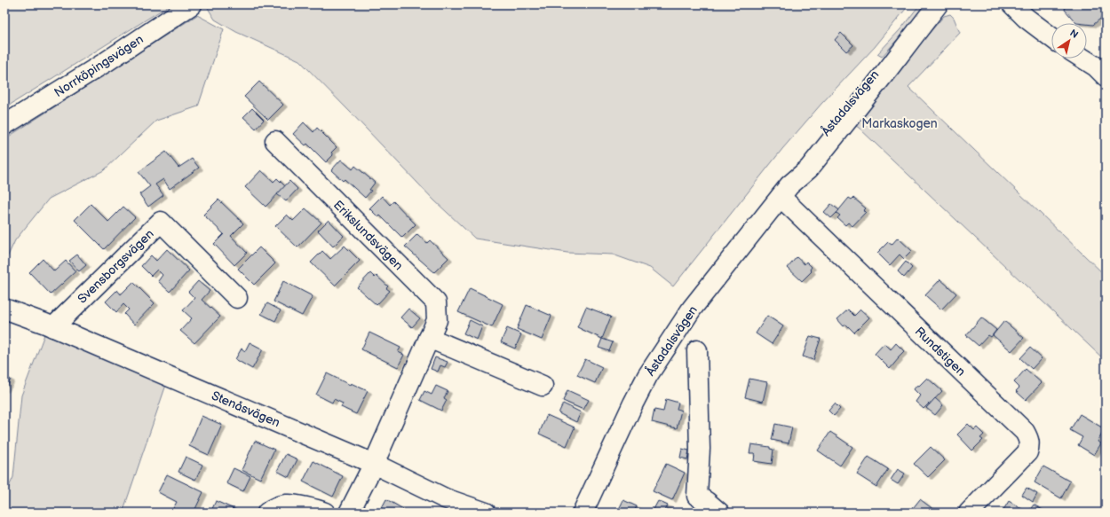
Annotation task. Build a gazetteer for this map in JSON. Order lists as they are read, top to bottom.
{
  "streets": {
    "street": [
      "Norrköpingsvägen",
      "Åstadalsvägen",
      "Erikslundsvägen",
      "Svensborgsvägen",
      "Rundstigen",
      "Stenåsvägen"
    ]
  },
  "crossings": [
    ["Åstadalsvägen", "Rundstigen"],
    ["Erikslundsvägen", "Stenåsvägen"],
    ["Svensborgsvägen", "Stenåsvägen"]
  ],
  "parks": ["Markaskogen"],
  "north": "top right"
}
